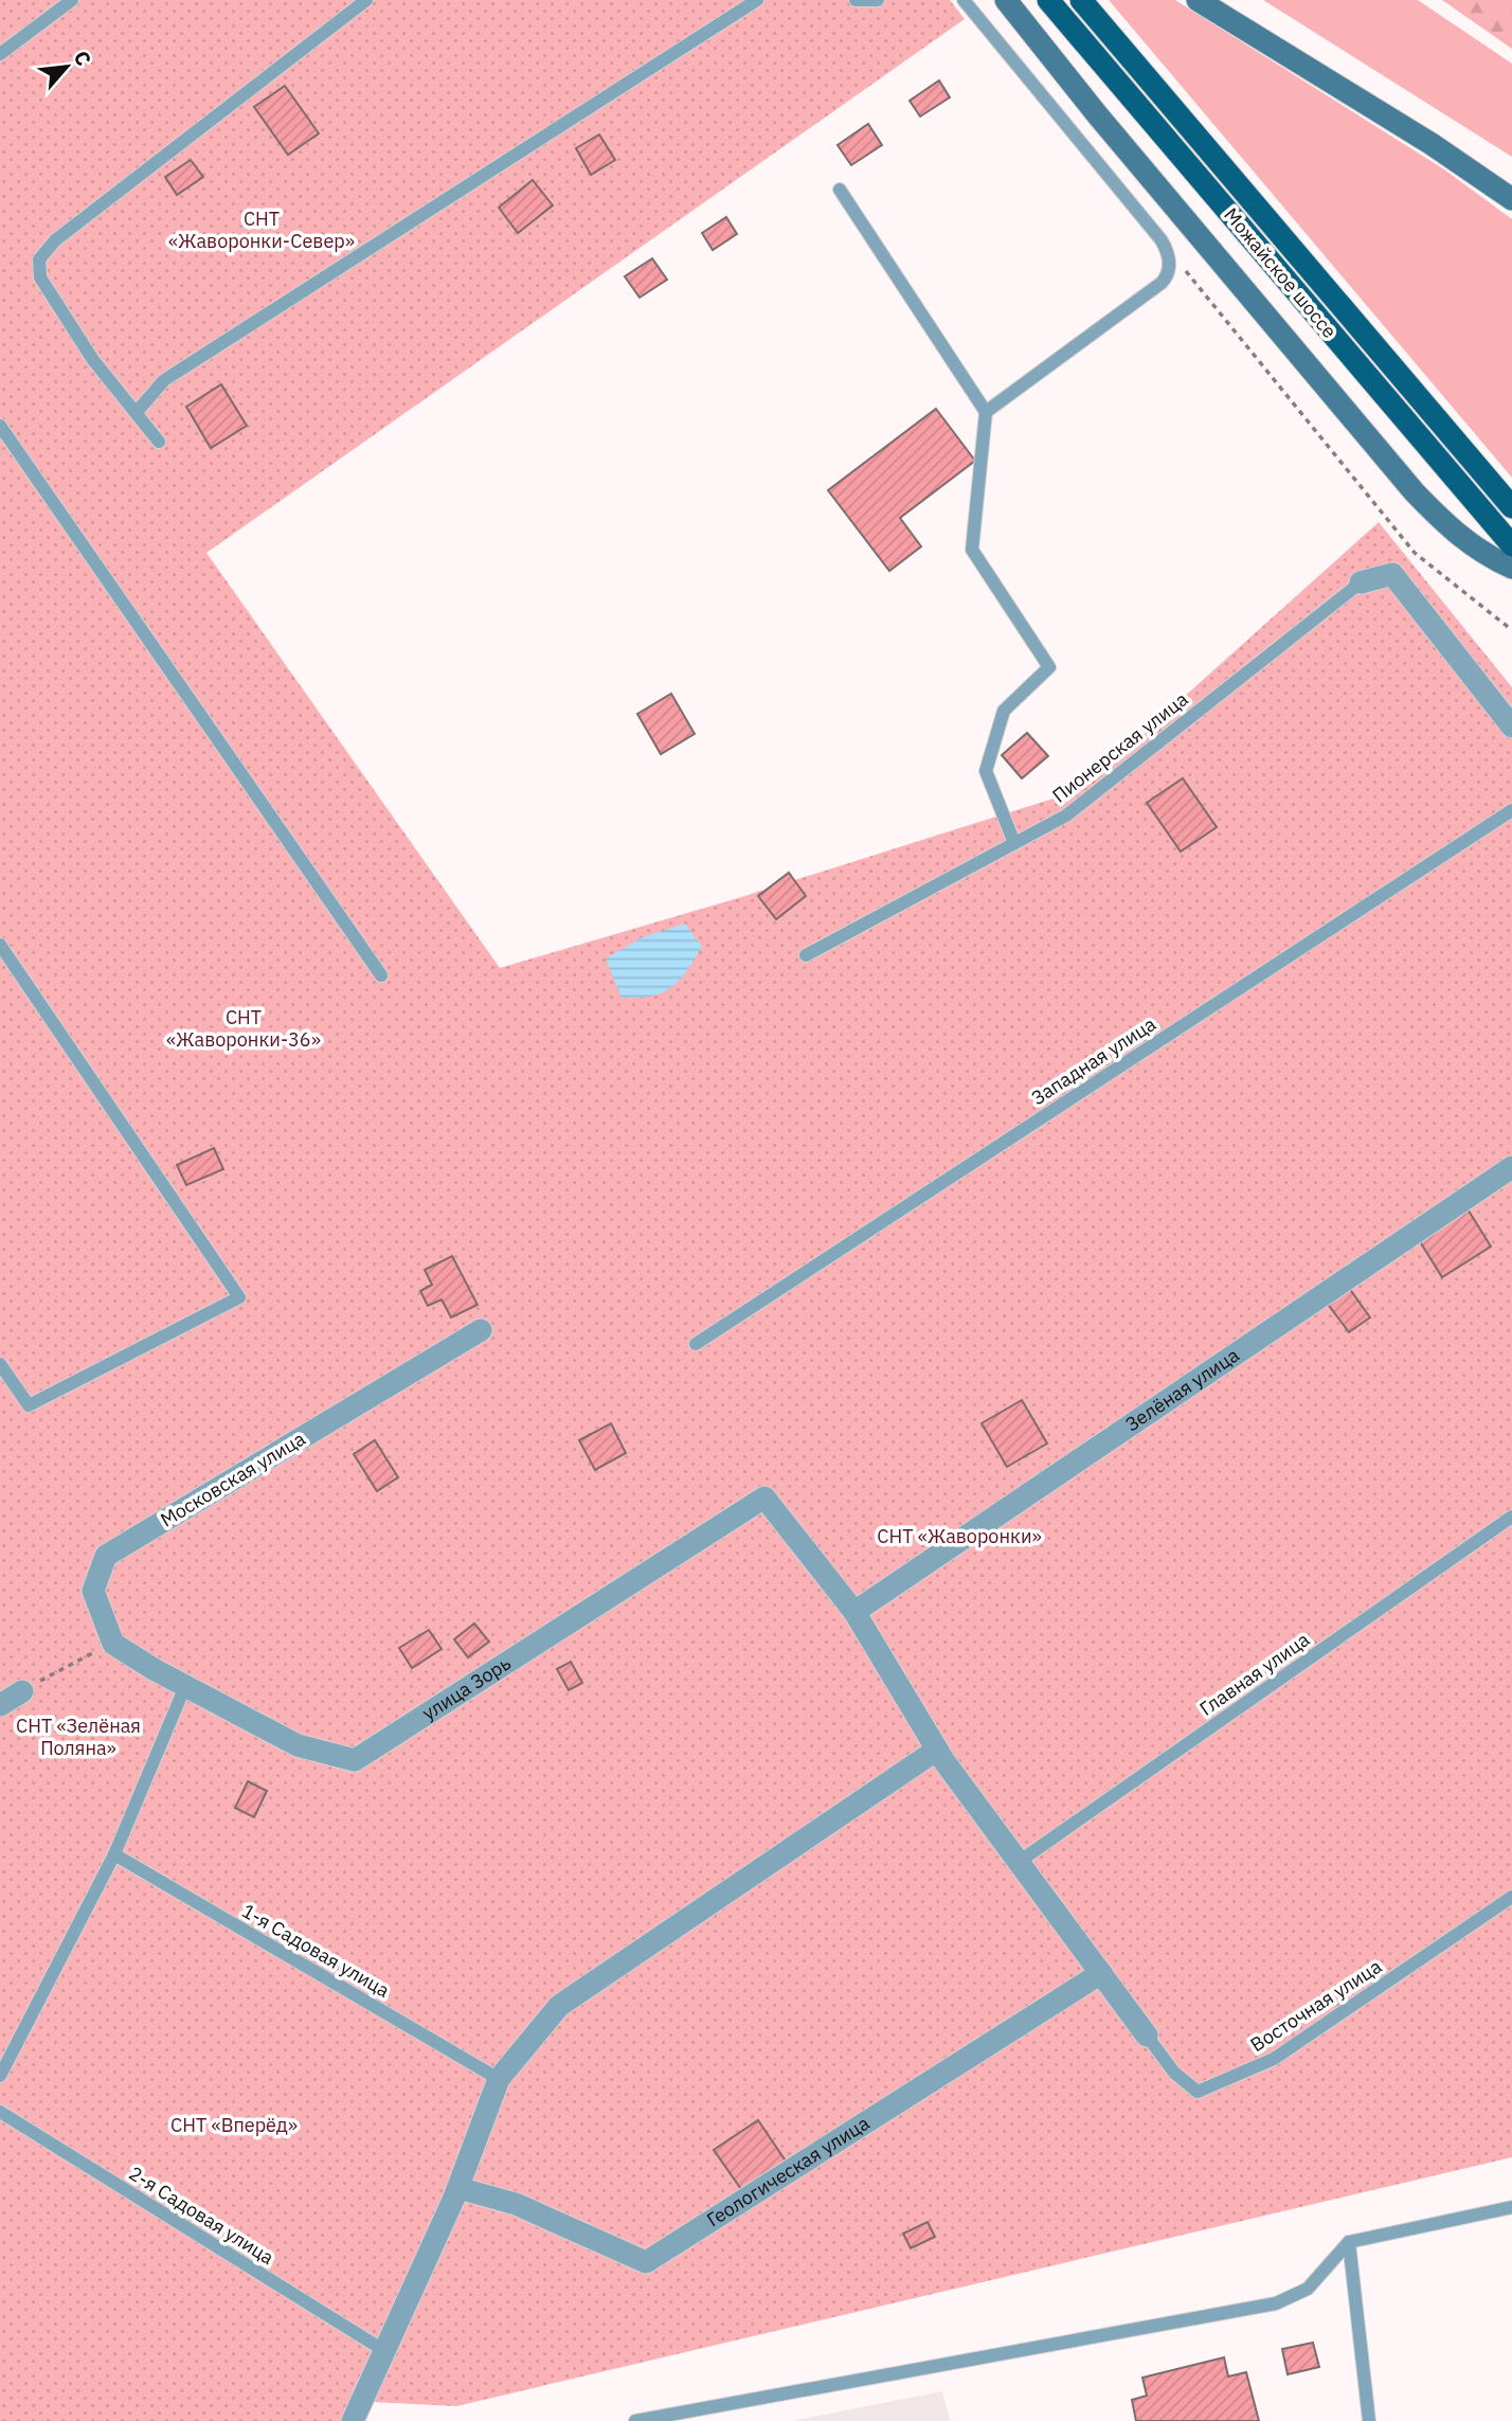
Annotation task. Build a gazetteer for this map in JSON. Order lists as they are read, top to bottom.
{
  "streets": {
    "main road": ["Можайское шоссе"],
    "street": [
      "Зелёная улица",
      "Московская улица",
      "улица Зорь",
      "Геологическая улица"
    ],
    "lane": [
      "Пионерская улица",
      "Западная улица",
      "Главная улица",
      "1-я Садовая улица",
      "Восточная улица",
      "2-я Садовая улица"
    ]
  },
  "crossings": [
    ["Зелёная улица", "улица Зорь"],
    ["Московская улица", "улица Зорь"]
  ],
  "parks": [
    "СНТ «Жаворонки-Север»",
    "СНТ «Жаворонки-36»",
    "СНТ «Жаворонки»",
    "СНТ «Зелёная Поляна»",
    "СНТ «Вперёд»"
  ],
  "north": "top right"
}
